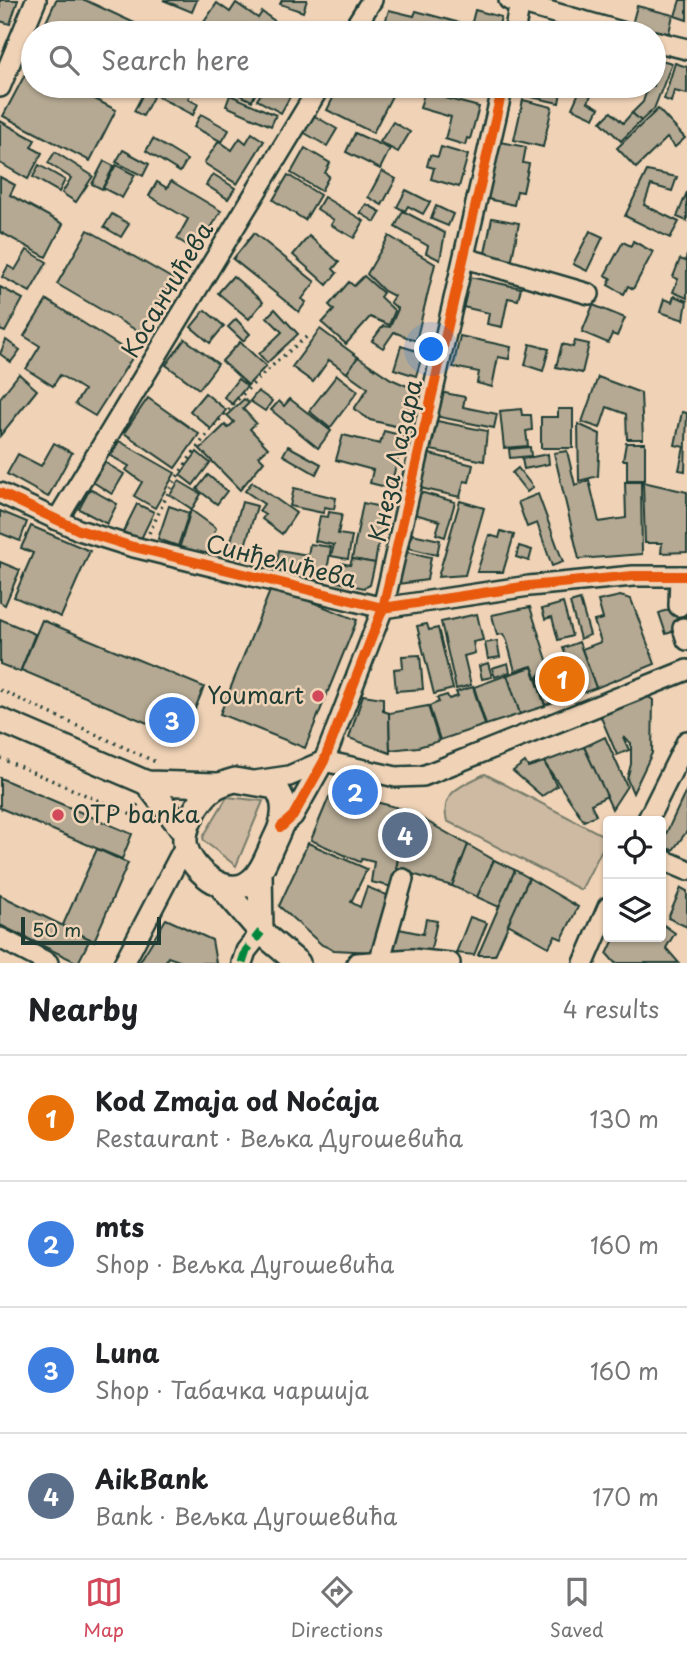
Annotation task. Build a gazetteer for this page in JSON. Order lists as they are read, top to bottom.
{
  "streets": {
    "street": ["Косанчићева", "Кнеза Лазара", "Синђелићева"]
  },
  "crossings": [
    ["Косанчићева", "Синђелићева"],
    ["Кнеза Лазара", "Синђелићева"]
  ],
  "places": ["Youmart", "OTP banka"],
  "scale_bar": "50 m",
  "page": {
    "search": "Search here",
    "pins": [
      "1",
      "3",
      "2",
      "4"
    ],
    "scale": "50 m",
    "heading": ["Nearby", "4 results"],
    "list": [
      {
        "mark": "1",
        "name": "Kod Zmaja od Noćaja",
        "note": "Restaurant · Вељка Дугошевића",
        "value": "130 m"
      },
      {
        "mark": "2",
        "name": "mts",
        "note": "Shop · Вељка Дугошевића",
        "value": "160 m"
      },
      {
        "mark": "3",
        "name": "Luna",
        "note": "Shop · Табачка чаршија",
        "value": "160 m"
      },
      {
        "mark": "4",
        "name": "AikBank",
        "note": "Bank · Вељка Дугошевића",
        "value": "170 m"
      }
    ],
    "nav": ["Map", "Directions", "Saved"]
  }
}
